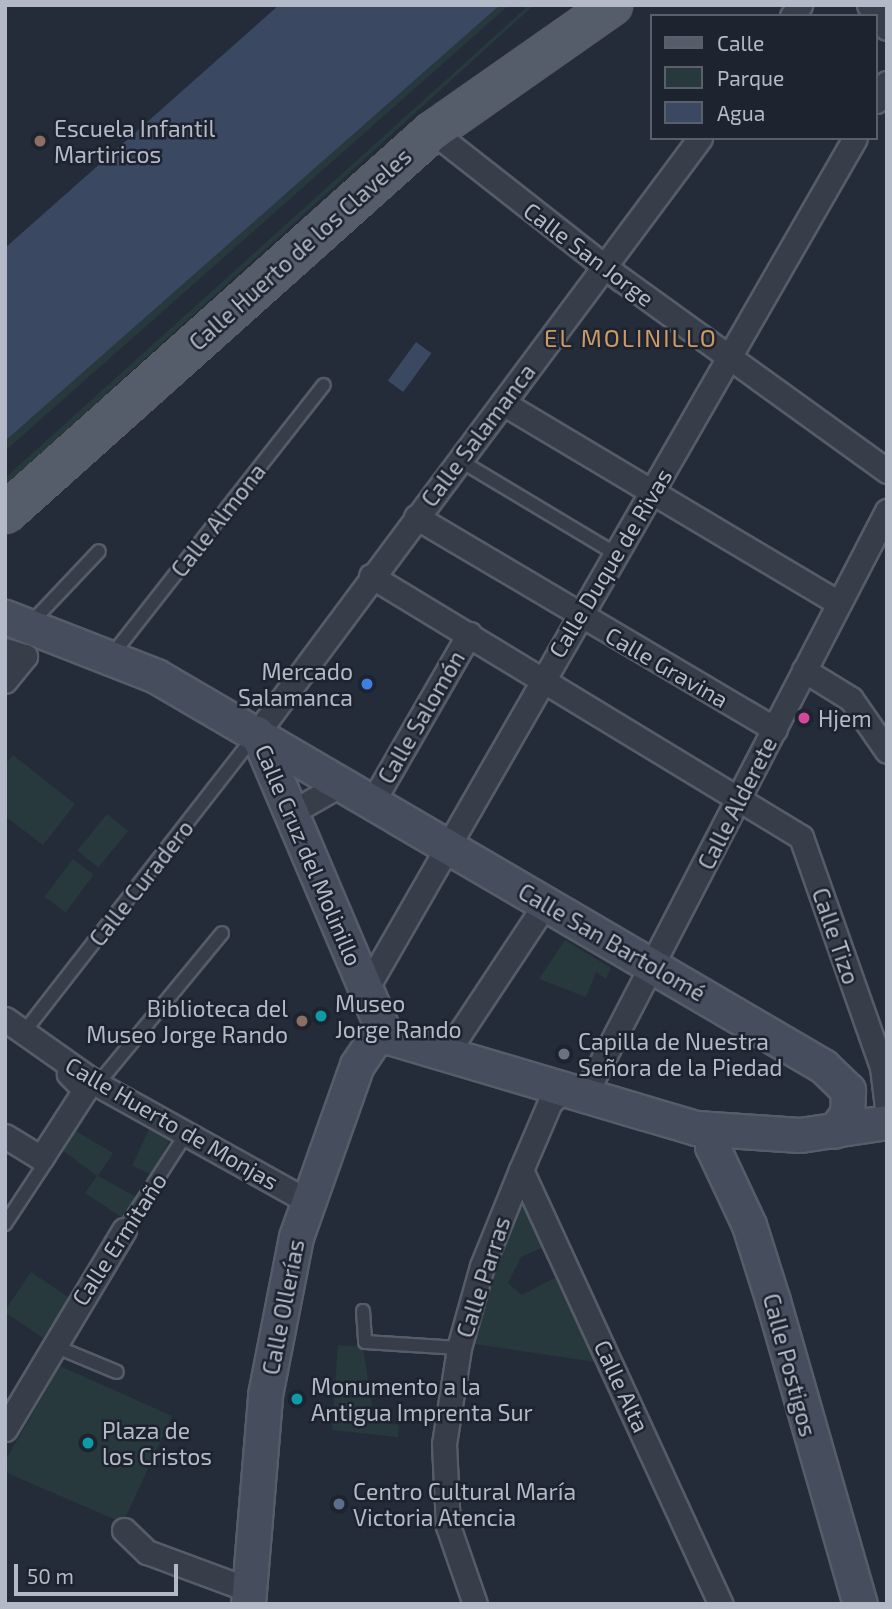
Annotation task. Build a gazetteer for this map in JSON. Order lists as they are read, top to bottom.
{
  "streets": {
    "main road": [
      "Calle Huerto de los Claveles",
      "Calle Cruz del Molinillo",
      "Calle San Bartolomé",
      "Calle Ollerías",
      "Calle Postigos"
    ],
    "street": [
      "Calle San Jorge",
      "Calle Salamanca",
      "Calle Duque de Rivas",
      "Calle Gravina",
      "Calle Salomón",
      "Calle Alderete",
      "Calle Tizo",
      "Calle Huerto de Monjas",
      "Calle Ermitaño",
      "Calle Parras",
      "Calle Alta"
    ],
    "lane": ["Calle Almona", "Calle Curadero"]
  },
  "crossings": [
    ["Calle Huerto de los Claveles", "Calle San Jorge"],
    ["Calle San Jorge", "Calle Salamanca"],
    ["Calle San Jorge", "Calle Duque de Rivas"],
    ["Calle Salamanca", "Calle Gravina"],
    ["Calle Salamanca", "Calle Cruz del Molinillo"],
    ["Calle Salamanca", "Calle Curadero"],
    ["Calle Salamanca", "Calle Tizo"],
    ["Calle Salamanca", "Calle San Bartolomé"],
    ["Calle Almona", "Calle Cruz del Molinillo"],
    ["Calle Duque de Rivas", "Calle Gravina"],
    ["Calle Duque de Rivas", "Calle Cruz del Molinillo"],
    ["Calle Duque de Rivas", "Calle Tizo"],
    ["Calle Duque de Rivas", "Calle San Bartolomé"],
    ["Calle Gravina", "Calle Alderete"],
    ["Calle Salomón", "Calle Tizo"],
    ["Calle Salomón", "Calle San Bartolomé"],
    ["Calle Alderete", "Calle Tizo"],
    ["Calle Alderete", "Calle San Bartolomé"],
    ["Calle Alderete", "Calle Parras"],
    ["Calle Cruz del Molinillo", "Calle Curadero"],
    ["Calle Cruz del Molinillo", "Calle San Bartolomé"],
    ["Calle Cruz del Molinillo", "Calle Ollerías"],
    ["Calle Curadero", "Calle San Bartolomé"],
    ["Calle Curadero", "Calle Huerto de Monjas"],
    ["Calle Huerto de Monjas", "Calle Ermitaño"],
    ["Calle Huerto de Monjas", "Calle Ollerías"],
    ["Calle Parras", "Calle Alta"]
  ],
  "districts": ["EL MOLINILLO"],
  "places": [
    "Escuela Infantil Martiricos",
    "Mercado Salamanca",
    "Hjem",
    "Museo Jorge Rando",
    "Biblioteca del Museo Jorge Rando",
    "Capilla de Nuestra Señora de la Piedad",
    "Monumento a la Antigua Imprenta Sur",
    "Plaza de los Cristos",
    "Centro Cultural María Victoria Atencia"
  ],
  "legend": ["Calle", "Parque", "Agua"],
  "scale_bar": "50 m"
}
